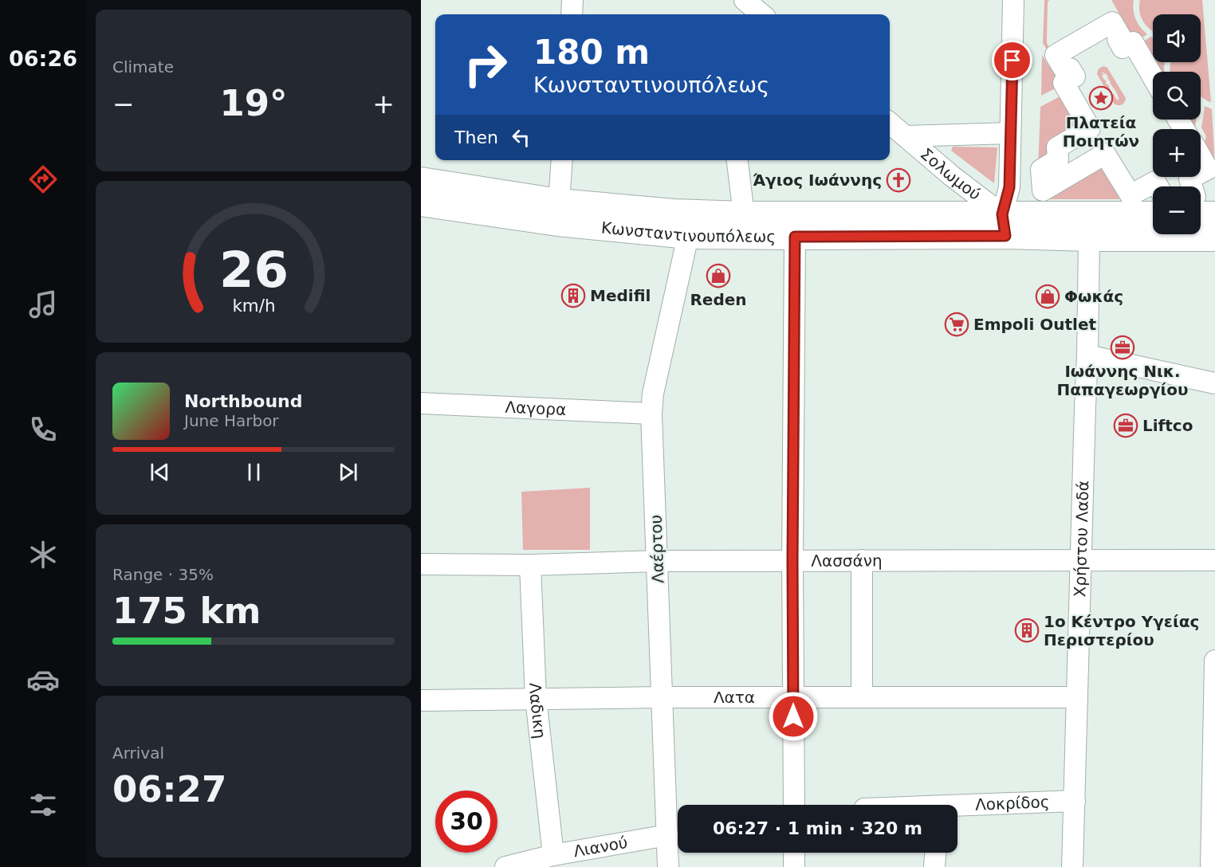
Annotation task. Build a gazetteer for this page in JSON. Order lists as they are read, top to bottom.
{
  "streets": {
    "main road": ["Κωνσταντινουπόλεως"],
    "street": [
      "Σολωμού",
      "Λαγορα",
      "Χρήστου Λαδά",
      "Λαέρτου",
      "Λασσάνη",
      "Λατα",
      "Λαδικη",
      "Λοκρίδος",
      "Λιανού"
    ]
  },
  "crossings": [
    ["Σολωμού", "Κωνσταντινουπόλεως"],
    ["Κωνσταντινουπόλεως", "Χρήστου Λαδά"],
    ["Κωνσταντινουπόλεως", "Λαέρτου"],
    ["Λαγορα", "Λαέρτου"],
    ["Χρήστου Λαδά", "Λασσάνη"],
    ["Χρήστου Λαδά", "Λατα"],
    ["Χρήστου Λαδά", "Λοκρίδος"],
    ["Λαέρτου", "Λασσάνη"],
    ["Λαέρτου", "Λατα"],
    ["Λαέρτου", "Λιανού"],
    ["Λασσάνη", "Λαδικη"],
    ["Λατα", "Λαδικη"],
    ["Λαδικη", "Λιανού"]
  ],
  "places": {
    "place": ["Πλατεία Ποιητών"],
    "church": ["Άγιος Ιωάννης"],
    "shop": ["Reden", "Φωκάς"],
    "building": ["Medifil", "1ο Κέντρο Υγείας Περιστερίου"],
    "supermarket": ["Empoli Outlet"],
    "office": ["Ιωάννης Νικ. Παπαγεωργίου", "Liftco"]
  },
  "page": {
    "tabs": "06:26",
    "tile": [
      "Climate",
      ["Range · 35%", "175 km"],
      ["Arrival", "06:27"]
    ],
    "map_buttons": ["+", "−"],
    "turn": ["180 m", "Κωνσταντινουπόλεως"],
    "heat": ["−", "19°", "+"],
    "then": "Then",
    "song": ["Northbound", "June Harbor"],
    "limit": "30",
    "trip": "06:27 · 1 min · 320 m",
    "gauge": ["26", "km/h"]
  }
}
